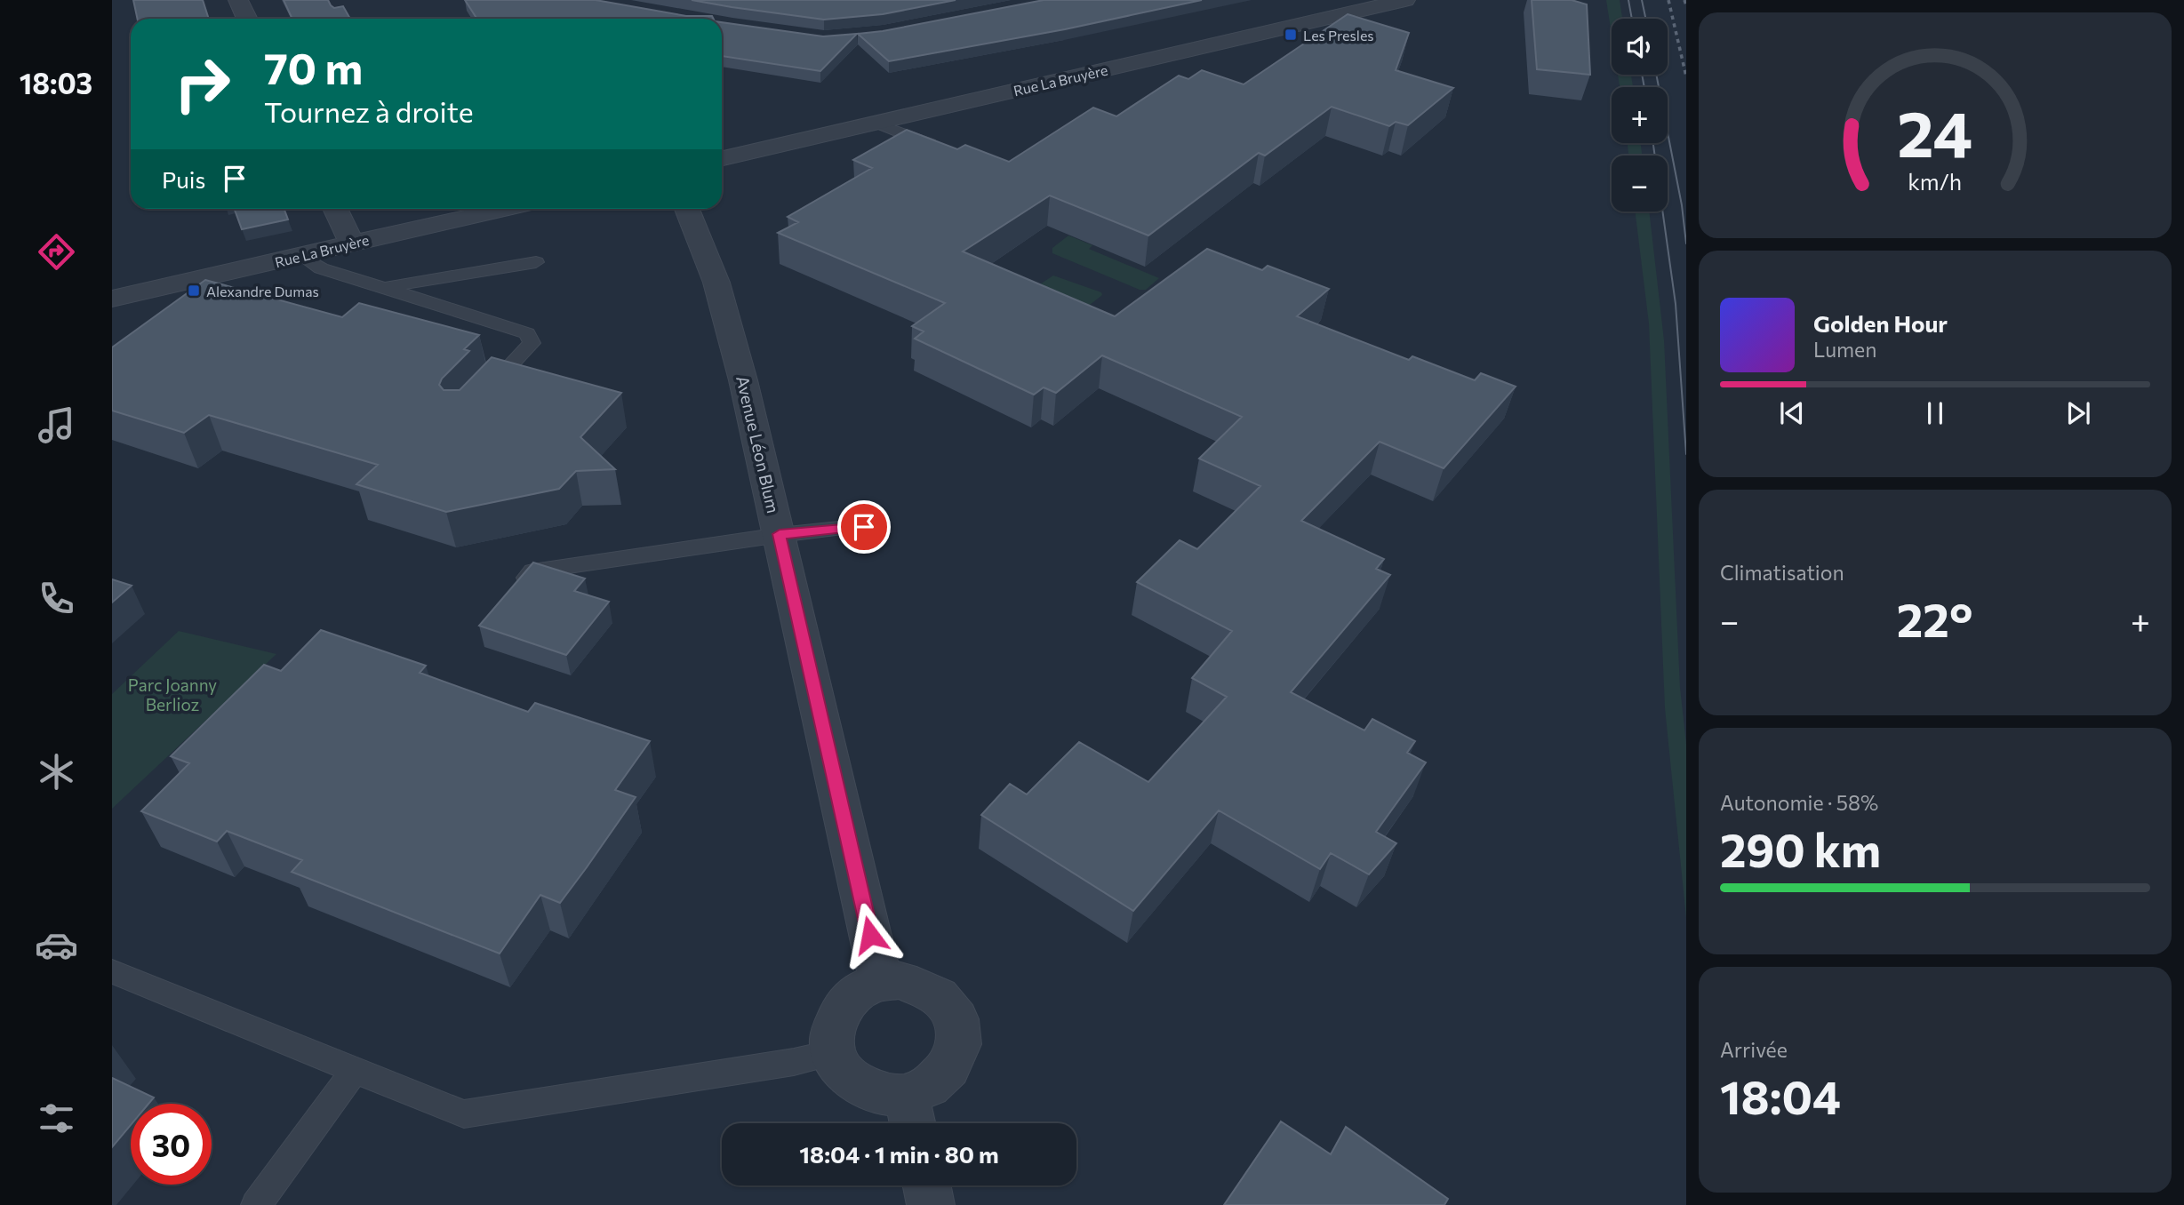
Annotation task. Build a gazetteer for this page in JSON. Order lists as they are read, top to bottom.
{
  "streets": {
    "street": ["Rue La Bruyère", "Avenue Léon Blum"]
  },
  "parks": ["Parc Joanny Berlioz"],
  "places": {
    "transit": ["Les Presles", "Alexandre Dumas"]
  },
  "page": {
    "tabs": "18:03",
    "map_buttons": ["+", "−"],
    "turn": ["70 m", "Tournez à droite"],
    "then": "Puis",
    "song": ["Golden Hour", "Lumen"],
    "tile": [
      "Climatisation",
      ["Autonomie · 58%", "290 km"],
      ["Arrivée", "18:04"]
    ],
    "heat": ["−", "22°", "+"],
    "limit": "30",
    "trip": "18:04 · 1 min · 80 m",
    "gauge": ["24", "km/h"]
  }
}
